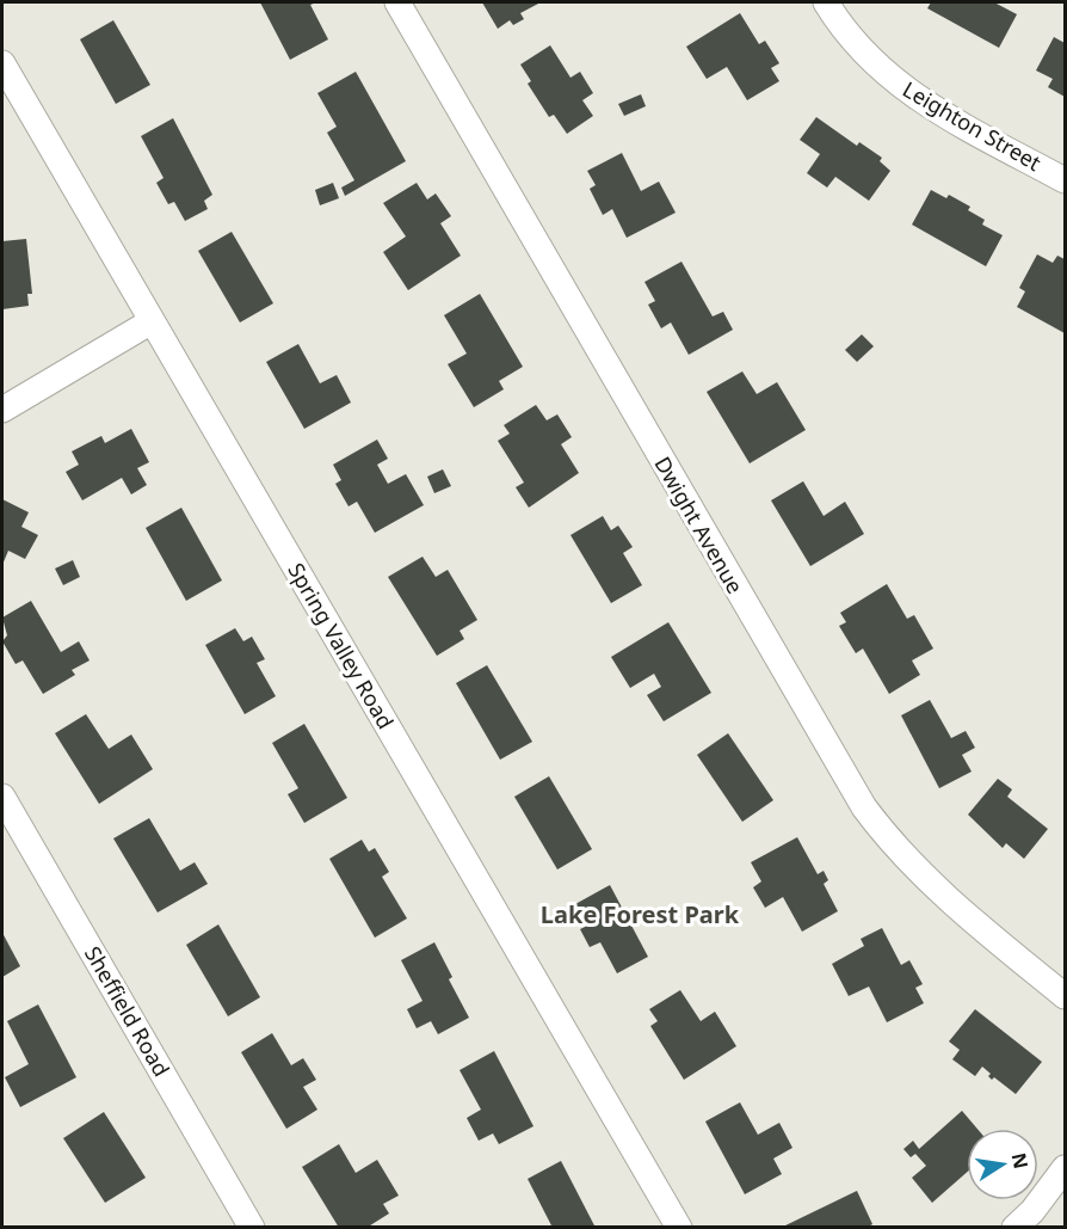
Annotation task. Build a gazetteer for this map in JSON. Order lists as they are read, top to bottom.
{
  "streets": {
    "street": [
      "Leighton Street",
      "Dwight Avenue",
      "Spring Valley Road",
      "Sheffield Road"
    ]
  },
  "districts": ["Lake Forest Park"],
  "north": "right"
}
